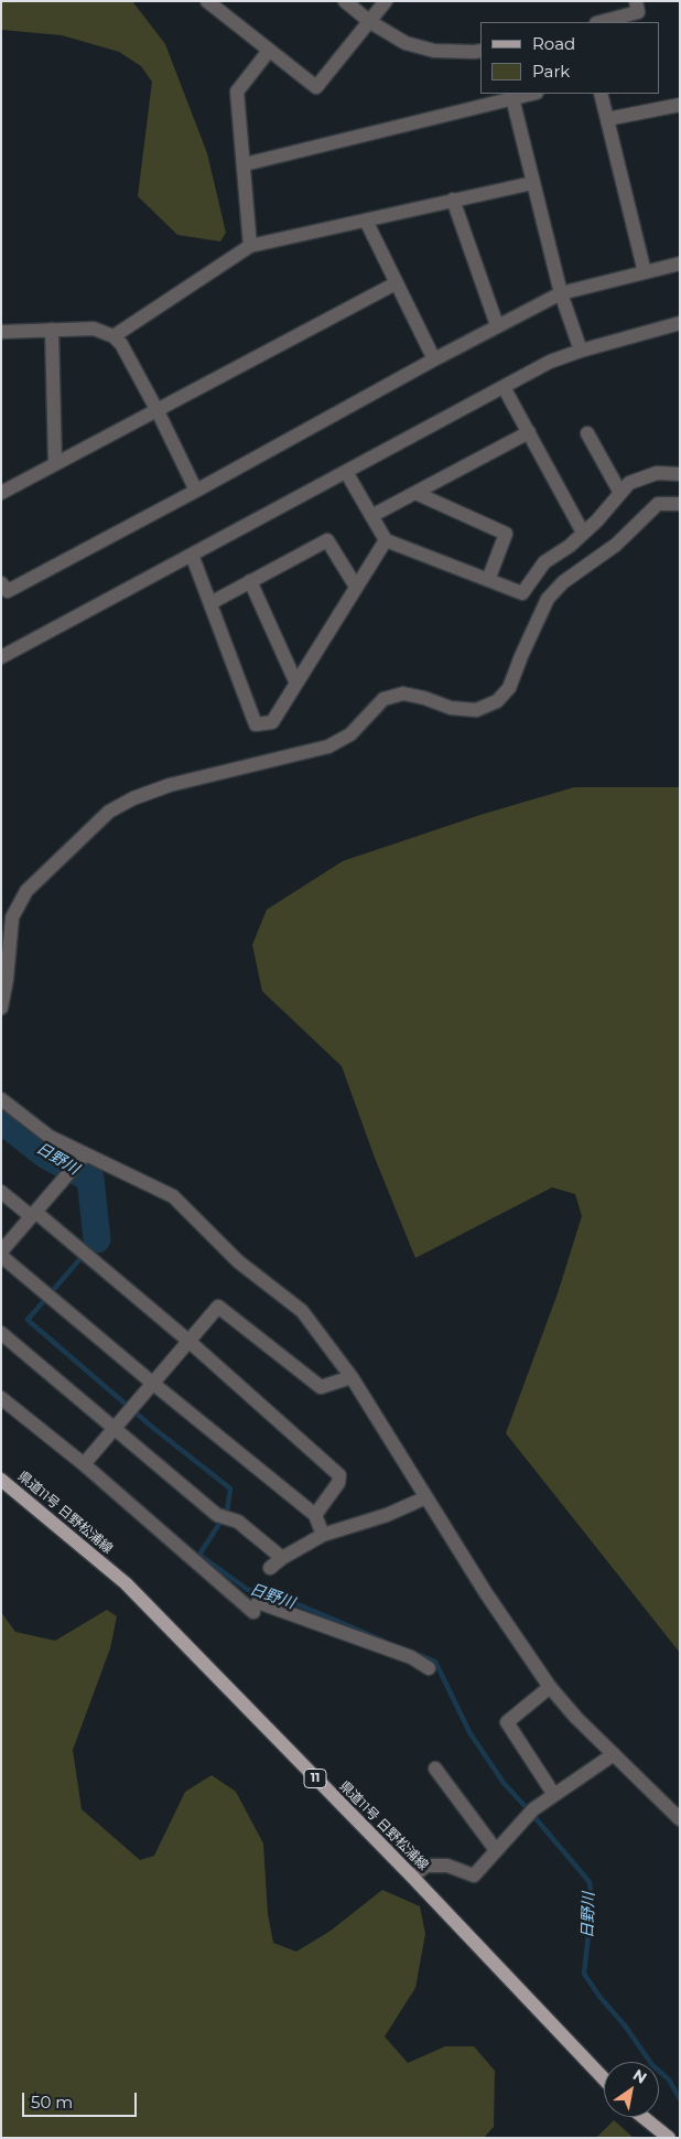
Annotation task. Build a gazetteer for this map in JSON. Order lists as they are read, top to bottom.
{
  "streets": {
    "main road": ["県道11号 日野松浦線", "11"]
  },
  "water": ["日野川"],
  "legend": ["Road", "Park"],
  "scale_bar": "50 m",
  "north": "top right"
}
